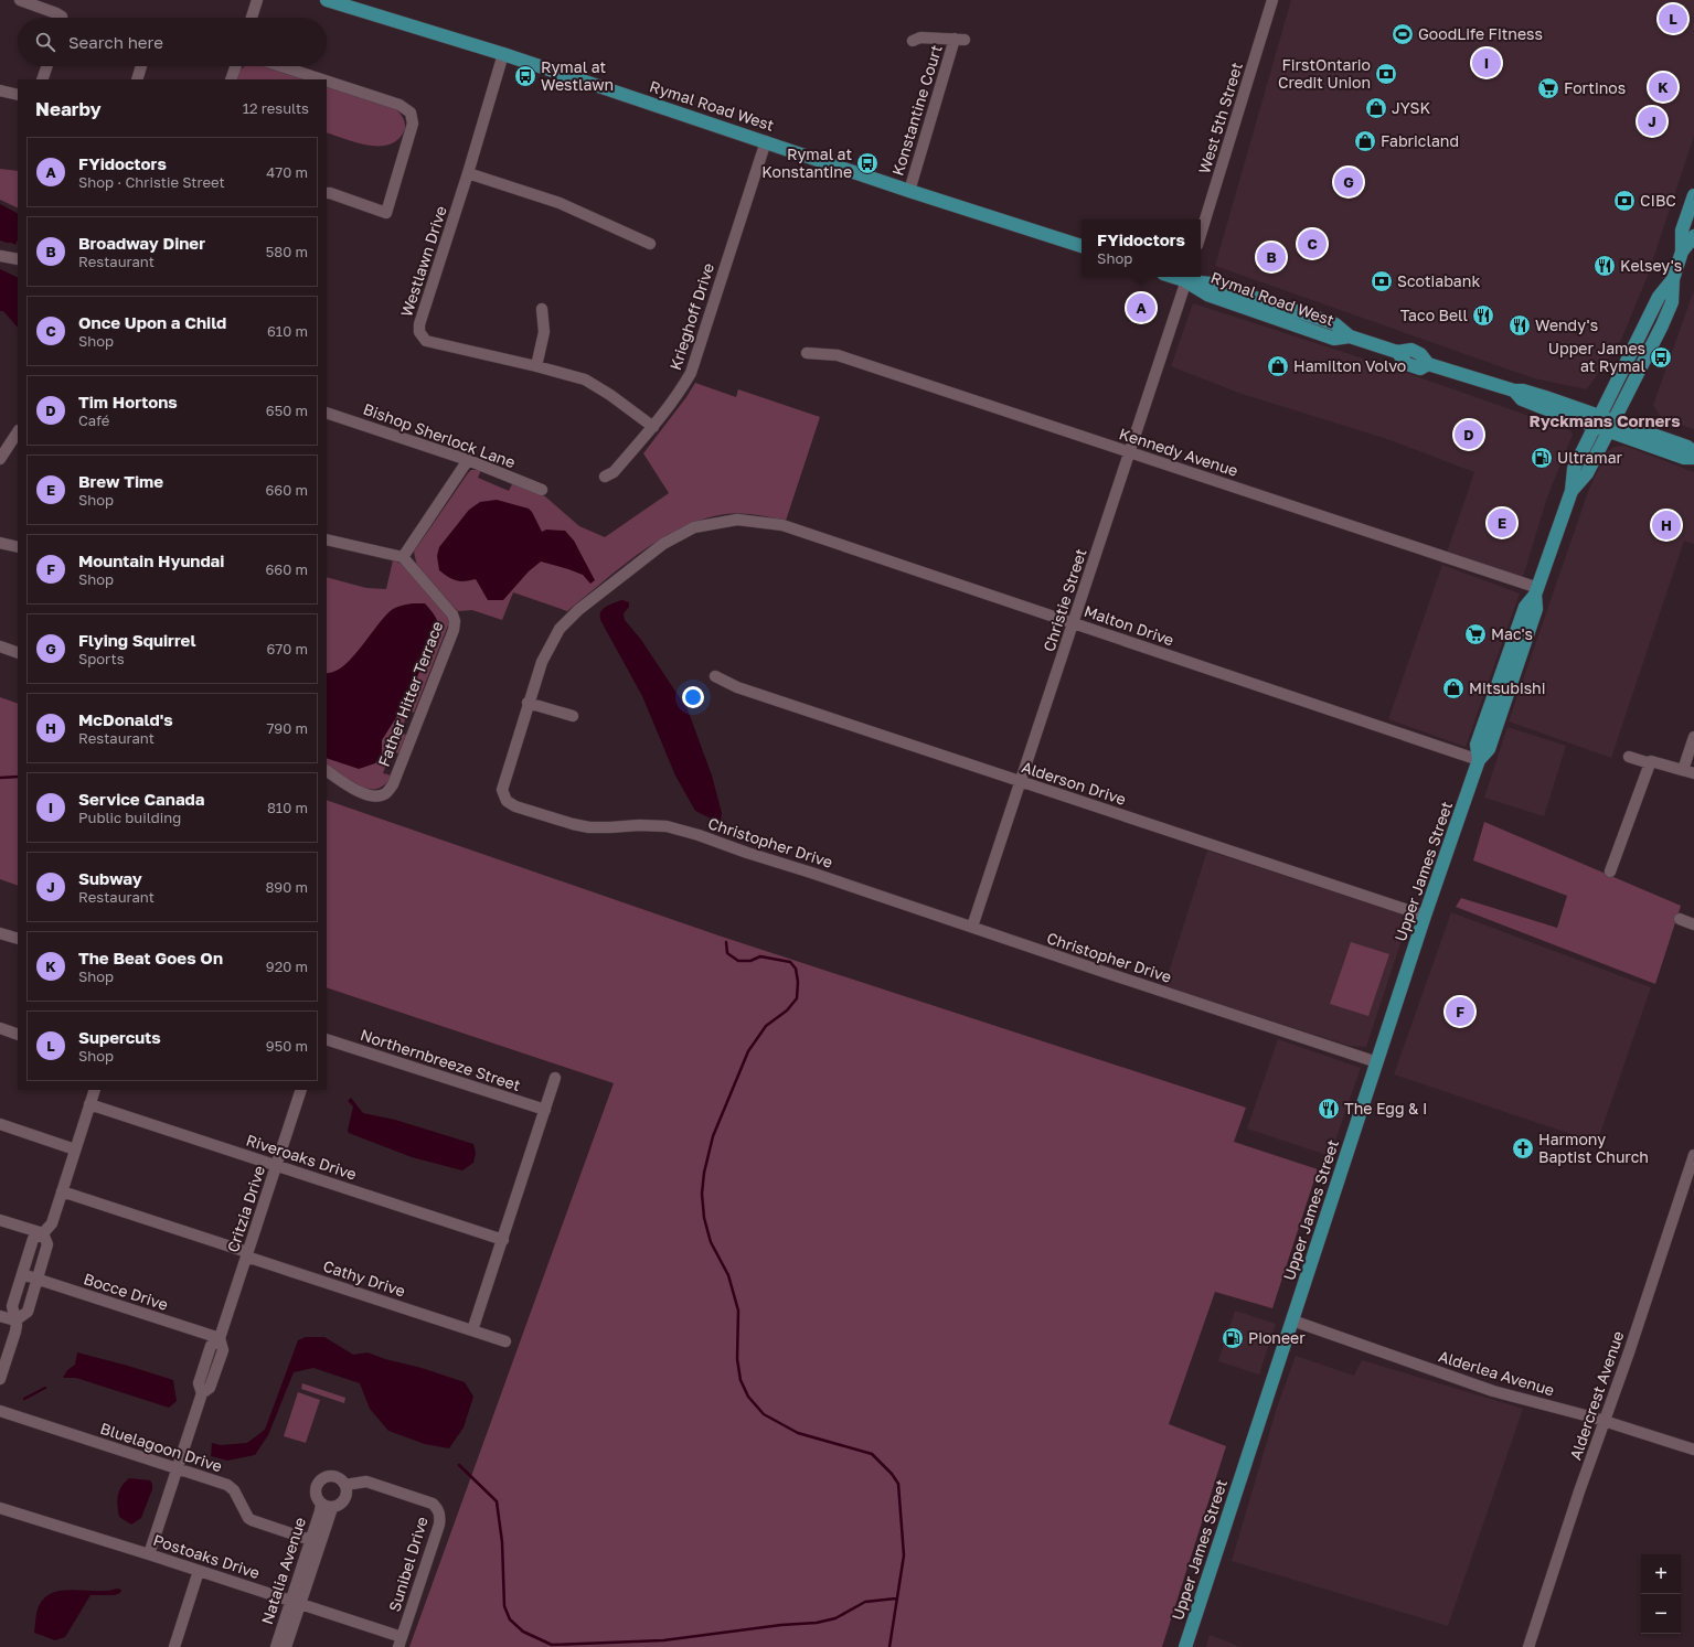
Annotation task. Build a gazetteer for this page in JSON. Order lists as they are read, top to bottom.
{
  "streets": {
    "main road": ["Rymal Road West", "Upper James Street"],
    "street": [
      "Konstantine Court",
      "West 5th Street",
      "Westlawn Drive",
      "Krieghoff Drive",
      "Bishop Sherlock Lane",
      "Kennedy Avenue",
      "Christie Street",
      "Malton Drive",
      "Father Hitter Terrace",
      "Alderson Drive",
      "Christopher Drive",
      "Northernbreeze Street",
      "Riveroaks Drive",
      "Critzia Drive",
      "Cathy Drive",
      "Bocce Drive",
      "Alderlea Avenue",
      "Aldercrest Avenue",
      "Bluelagoon Drive",
      "Postoaks Drive",
      "Sunibel Drive",
      "Natalia Avenue"
    ]
  },
  "crossings": [
    ["Rymal Road West", "Konstantine Court"],
    ["Rymal Road West", "Westlawn Drive"],
    ["Rymal Road West", "Krieghoff Drive"],
    ["Rymal Road West", "Christie Street"],
    ["Rymal Road West", "Upper James Street"],
    ["Westlawn Drive", "Krieghoff Drive"],
    ["Kennedy Avenue", "Christie Street"],
    ["Kennedy Avenue", "Upper James Street"],
    ["Christie Street", "Malton Drive"],
    ["Christie Street", "Alderson Drive"],
    ["Christie Street", "Christopher Drive"],
    ["Malton Drive", "Christopher Drive"],
    ["Malton Drive", "Upper James Street"],
    ["Alderson Drive", "Upper James Street"],
    ["Christopher Drive", "Upper James Street"],
    ["Upper James Street", "Alderlea Avenue"],
    ["Riveroaks Drive", "Critzia Drive"],
    ["Critzia Drive", "Cathy Drive"],
    ["Critzia Drive", "Bocce Drive"],
    ["Critzia Drive", "Bluelagoon Drive"],
    ["Critzia Drive", "Postoaks Drive"],
    ["Alderlea Avenue", "Aldercrest Avenue"],
    ["Bluelagoon Drive", "Natalia Avenue"],
    ["Postoaks Drive", "Sunibel Drive"],
    ["Postoaks Drive", "Natalia Avenue"],
    ["Sunibel Drive", "Natalia Avenue"]
  ],
  "districts": ["Ryckmans Corners"],
  "places": {
    "sports": ["GoodLife Fitness"],
    "bank": ["FirstOntario Credit Union", "CIBC", "Scotiabank"],
    "bus stop": ["Rymal at Westlawn", "Rymal at Konstantine", "Upper James at Rymal"],
    "supermarket": ["Fortinos", "Mac's"],
    "shop": [
      "JYSK",
      "Fabricland",
      "Hamilton Volvo",
      "Mitsubishi"
    ],
    "restaurant": [
      "Kelsey's",
      "Taco Bell",
      "Wendy's",
      "The Egg & I"
    ],
    "fuel station": ["Ultramar", "Pioneer"],
    "church": ["Harmony Baptist Church"]
  },
  "page": {
    "pins": [
      "L",
      "I",
      "K",
      "J",
      "G",
      "C",
      "B",
      "A",
      "D",
      "E",
      "H",
      "F"
    ],
    "search": "Search here",
    "heading": ["Nearby", "12 results"],
    "list": [
      {
        "mark": "A",
        "name": "FYidoctors",
        "note": "Shop · Christie Street",
        "value": "470 m"
      },
      {
        "mark": "B",
        "name": "Broadway Diner",
        "note": "Restaurant",
        "value": "580 m"
      },
      {
        "mark": "C",
        "name": "Once Upon a Child",
        "note": "Shop",
        "value": "610 m"
      },
      {
        "mark": "D",
        "name": "Tim Hortons",
        "note": "Café",
        "value": "650 m"
      },
      {
        "mark": "E",
        "name": "Brew Time",
        "note": "Shop",
        "value": "660 m"
      },
      {
        "mark": "F",
        "name": "Mountain Hyundai",
        "note": "Shop",
        "value": "660 m"
      },
      {
        "mark": "G",
        "name": "Flying Squirrel",
        "note": "Sports",
        "value": "670 m"
      },
      {
        "mark": "H",
        "name": "McDonald's",
        "note": "Restaurant",
        "value": "790 m"
      },
      {
        "mark": "I",
        "name": "Service Canada",
        "note": "Public building",
        "value": "810 m"
      },
      {
        "mark": "J",
        "name": "Subway",
        "note": "Restaurant",
        "value": "890 m"
      },
      {
        "mark": "K",
        "name": "The Beat Goes On",
        "note": "Shop",
        "value": "920 m"
      },
      {
        "mark": "L",
        "name": "Supercuts",
        "note": "Shop",
        "value": "950 m"
      }
    ],
    "popup": ["FYidoctors", "Shop"],
    "map_buttons": ["+", "−"]
  }
}
